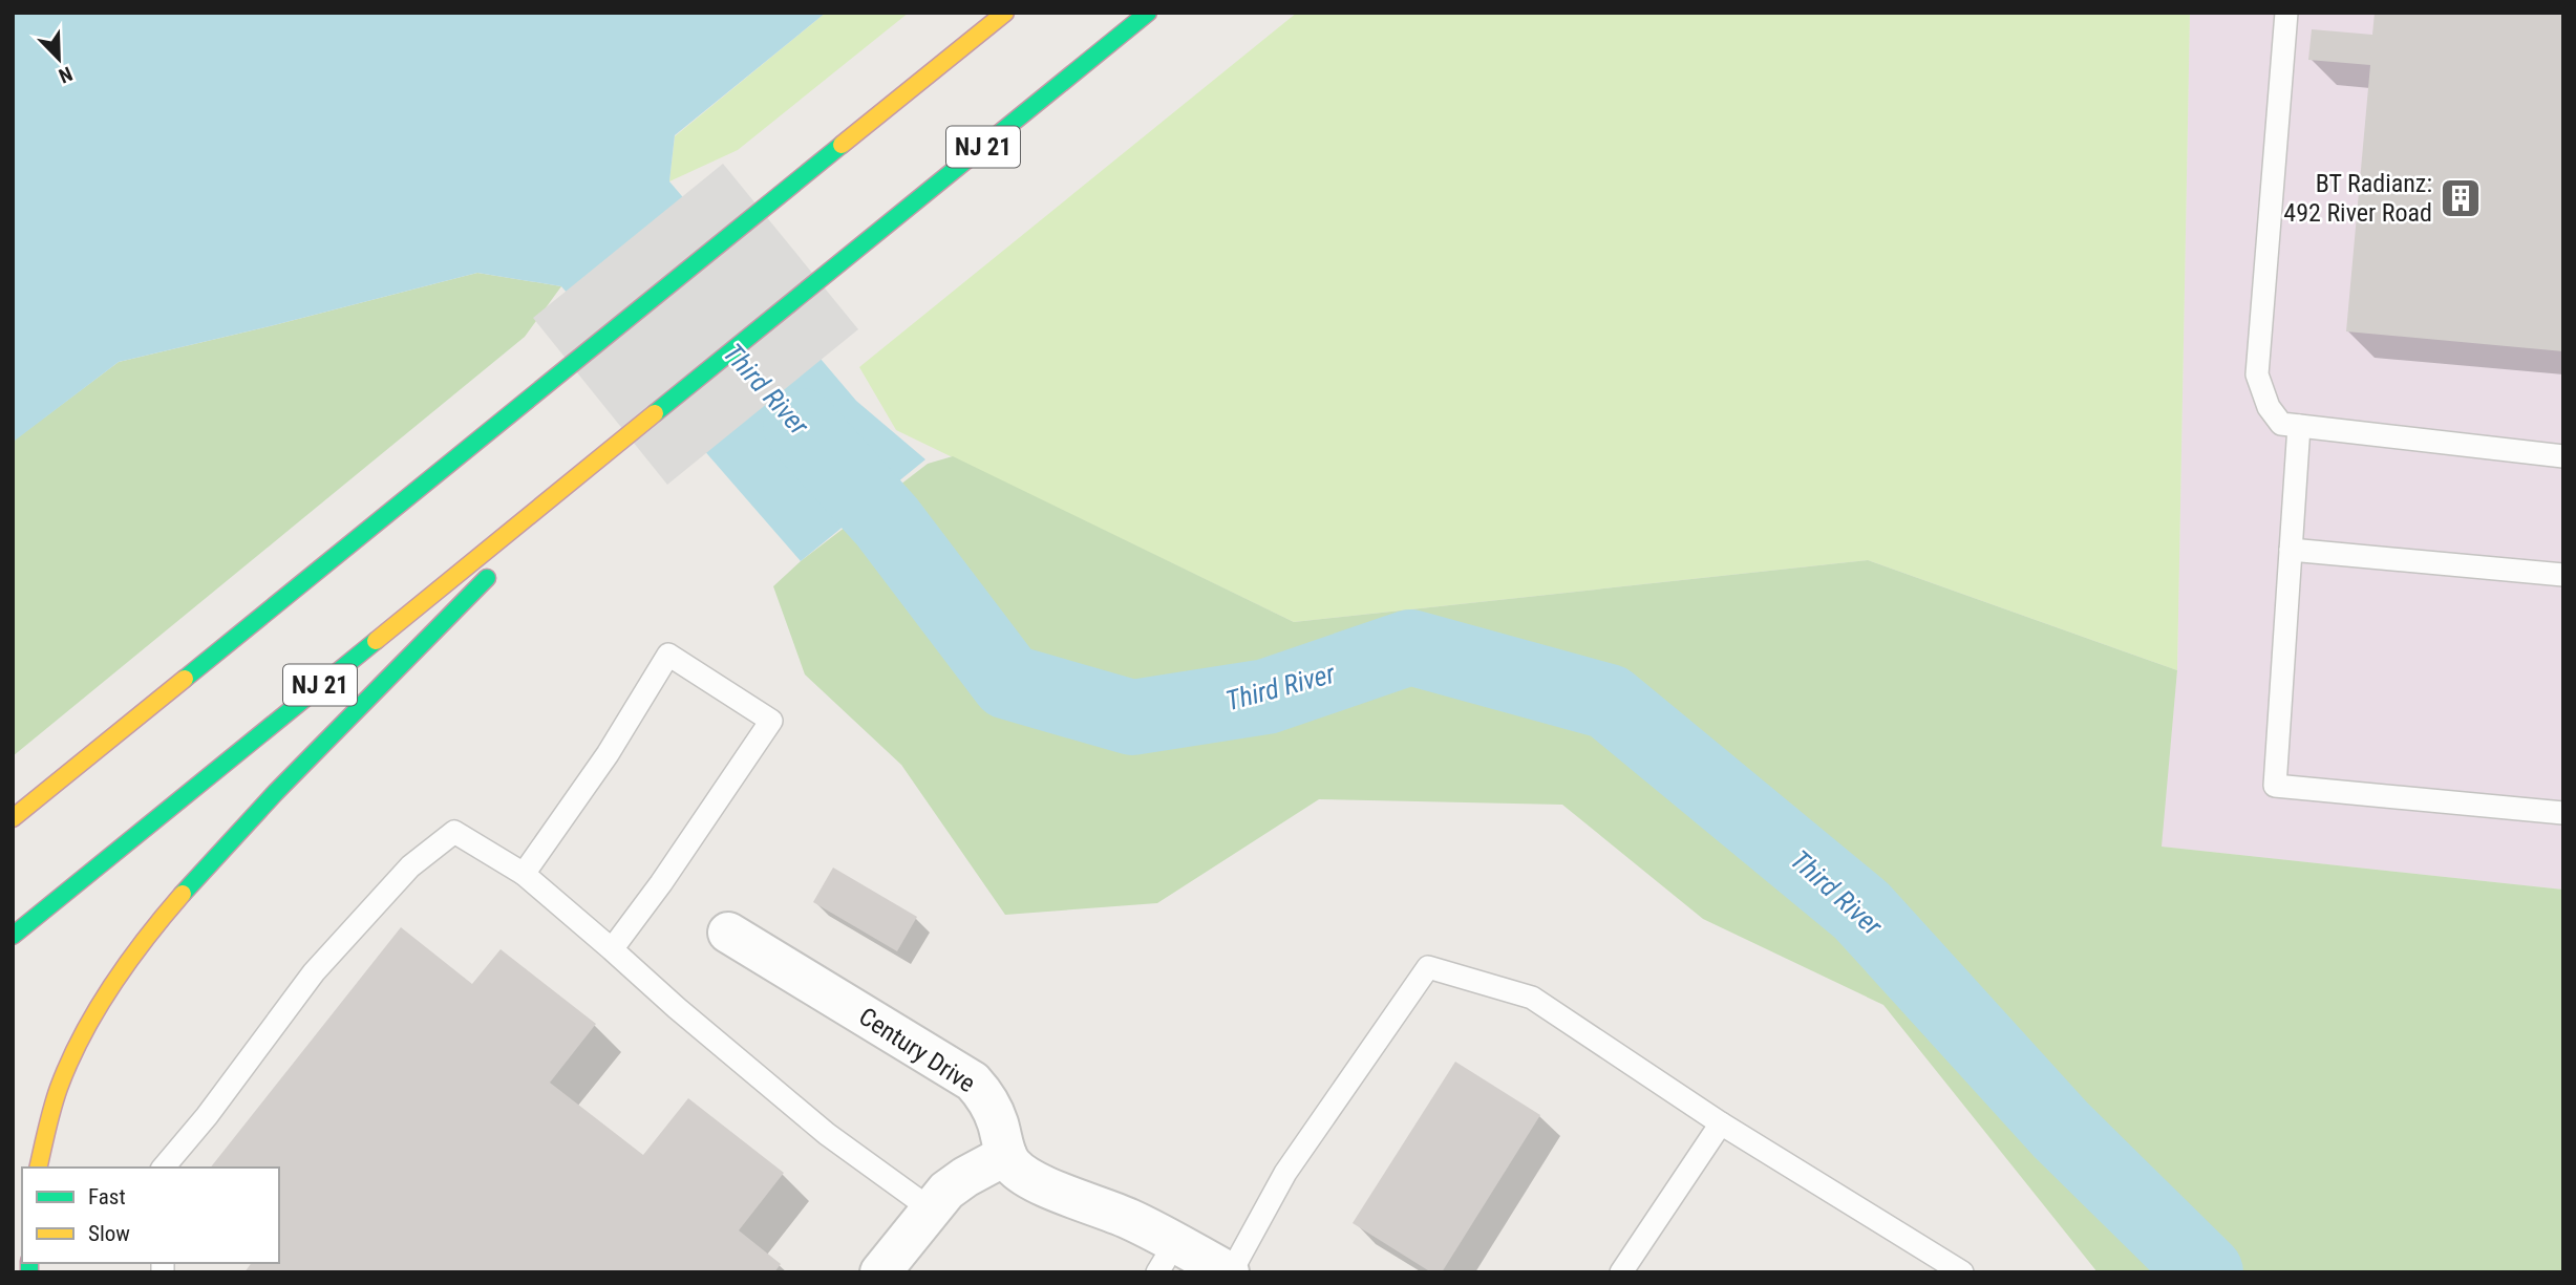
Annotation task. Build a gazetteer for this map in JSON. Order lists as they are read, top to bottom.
{
  "streets": {
    "highway": ["NJ 21"],
    "street": ["Century Drive"]
  },
  "water": ["Third River"],
  "places": {
    "building": ["BT Radianz: 492 River Road"]
  },
  "legend": ["Fast", "Slow"],
  "north": "bottom right"
}
